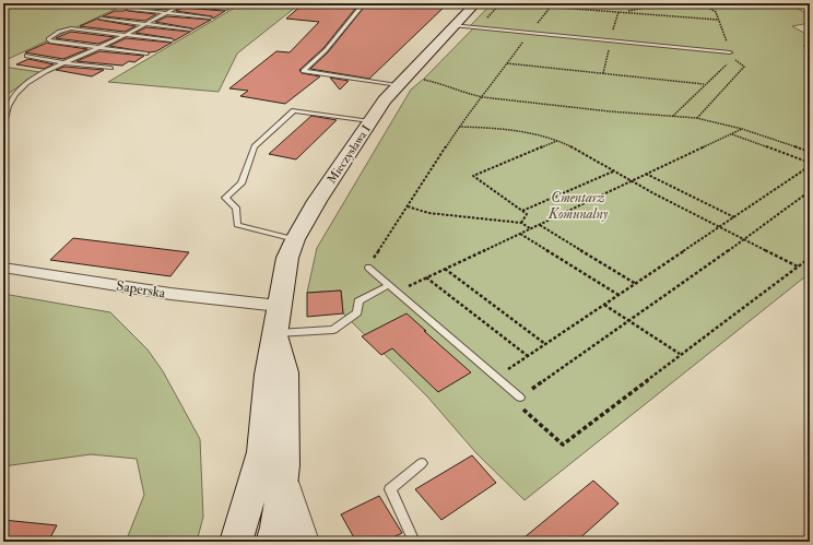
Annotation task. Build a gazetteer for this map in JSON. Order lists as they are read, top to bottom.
{
  "streets": {
    "main road": ["Mieczysława I"],
    "street": ["Saperska"]
  },
  "crossings": [
    ["Mieczysława I", "Saperska"]
  ],
  "parks": ["Cmentarz Komunalny"]
}
